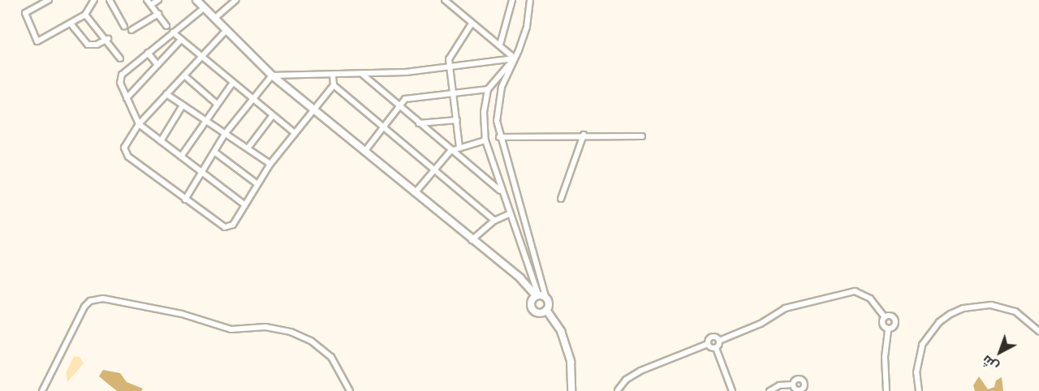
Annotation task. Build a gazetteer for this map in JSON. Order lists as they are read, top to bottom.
{
  "north": "bottom left"
}
